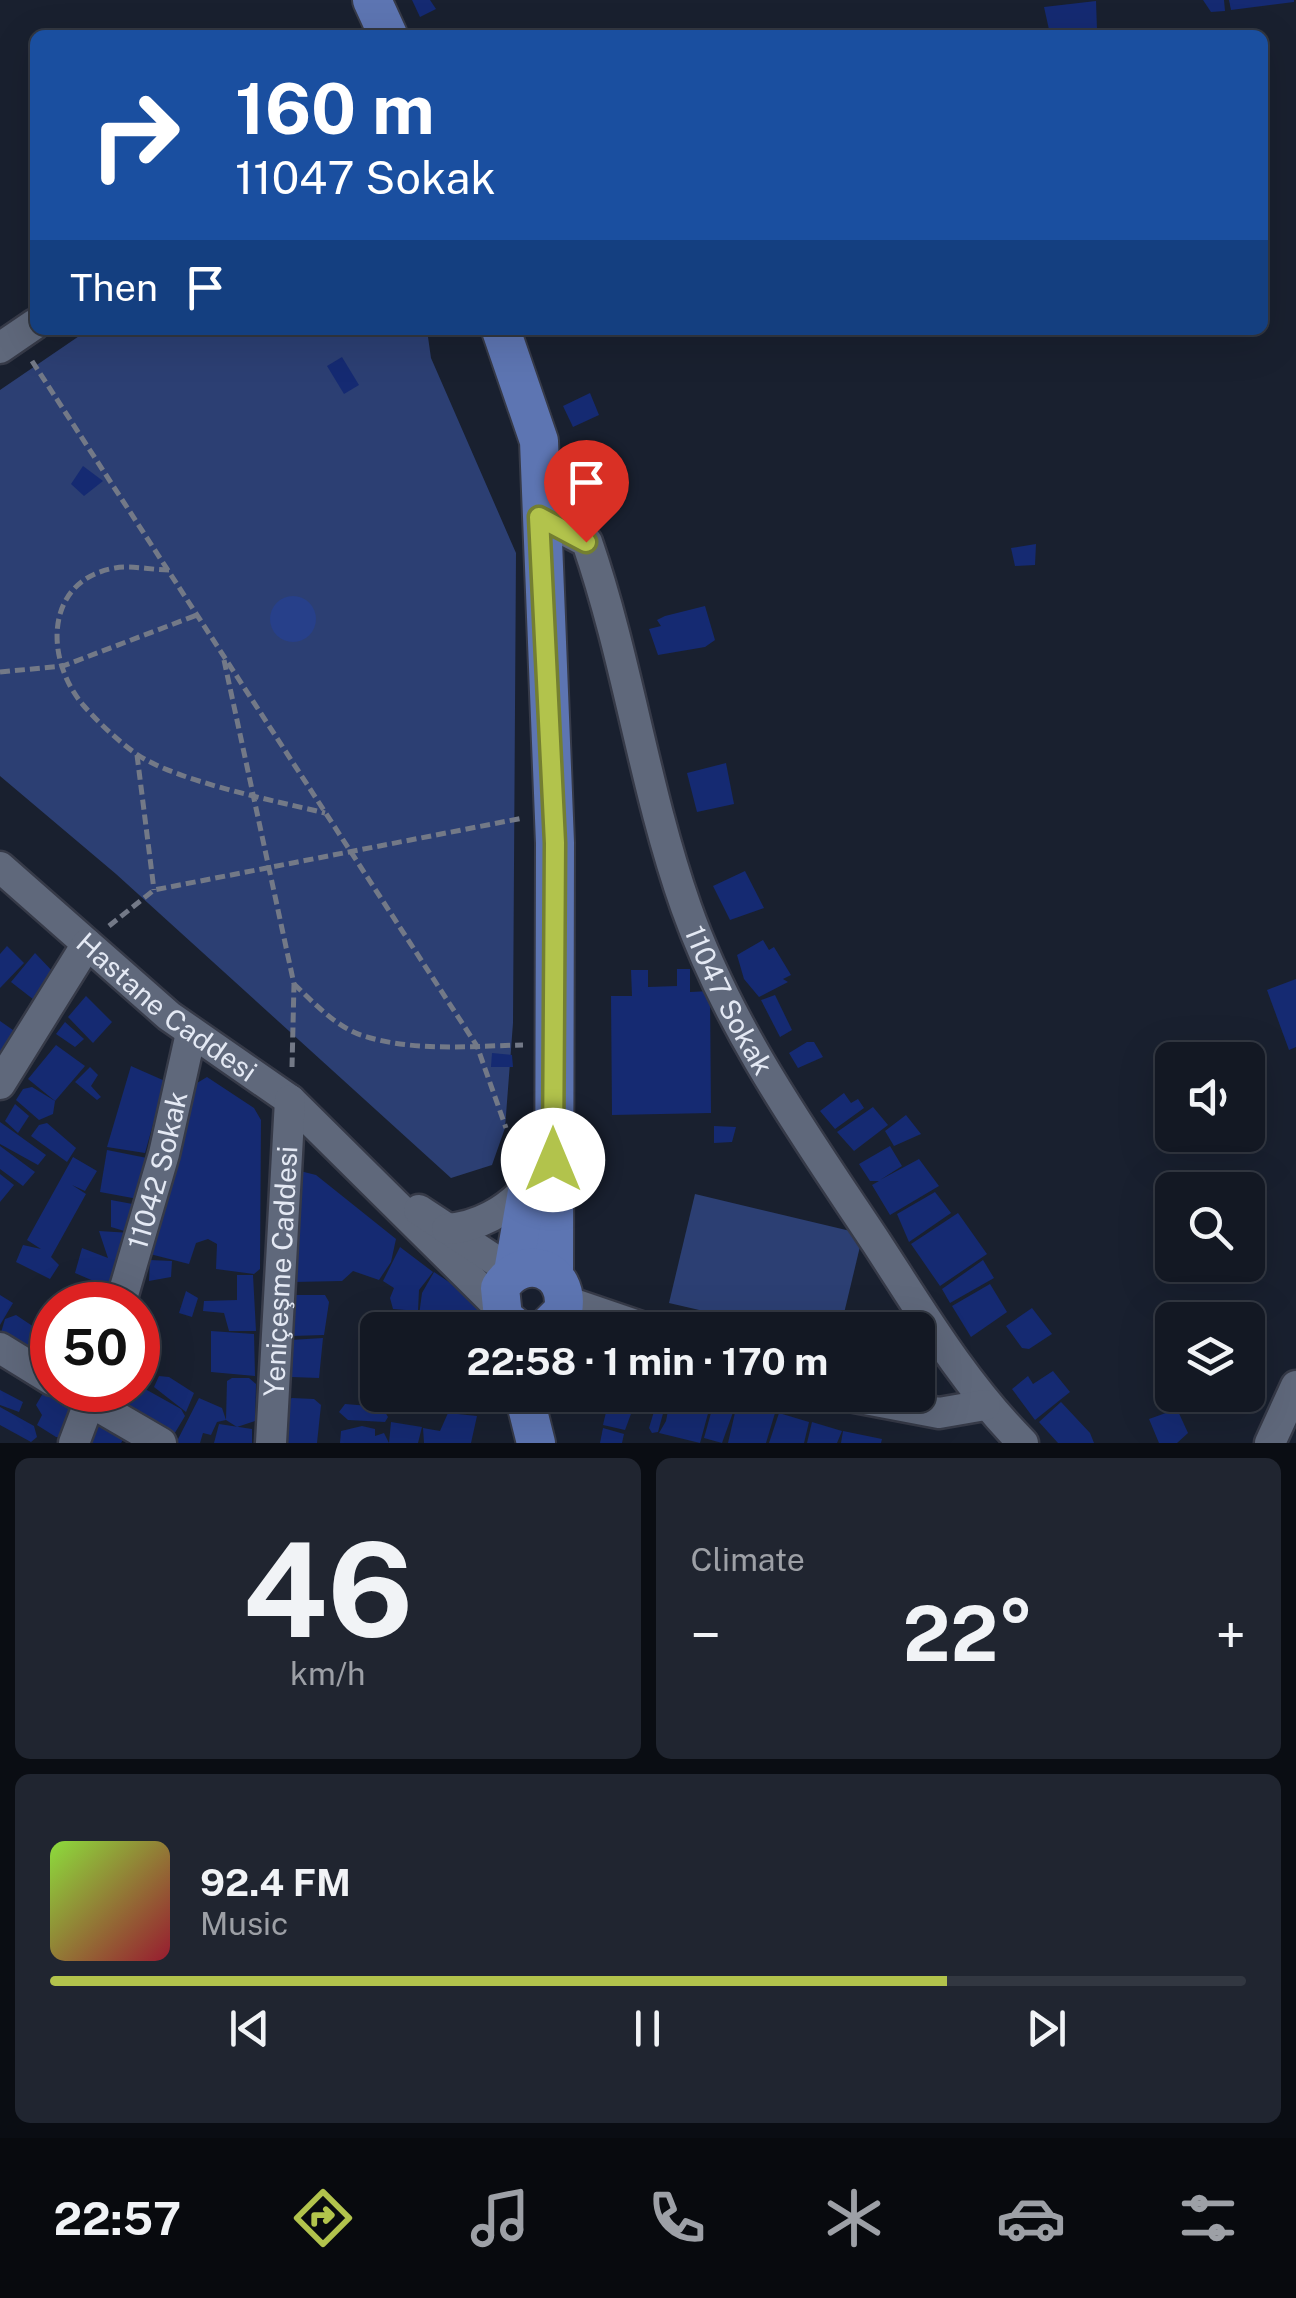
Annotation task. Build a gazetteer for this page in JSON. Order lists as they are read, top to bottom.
{
  "streets": {
    "street": [
      "11047 Sokak",
      "Hastane Caddesi",
      "11042 Sokak",
      "Yeniçeşme Caddesi"
    ]
  },
  "crossings": [
    ["Hastane Caddesi", "11042 Sokak"],
    ["Hastane Caddesi", "Yeniçeşme Caddesi"]
  ],
  "page": {
    "turn": ["160 m", "11047 Sokak"],
    "then": "Then",
    "limit": "50",
    "trip": "22:58 · 1 min · 170 m",
    "tile": [
      ["46", "km/h"],
      "Climate"
    ],
    "heat": ["−", "22°", "+"],
    "song": ["92.4 FM", "Music"],
    "tabs": "22:57"
  }
}
